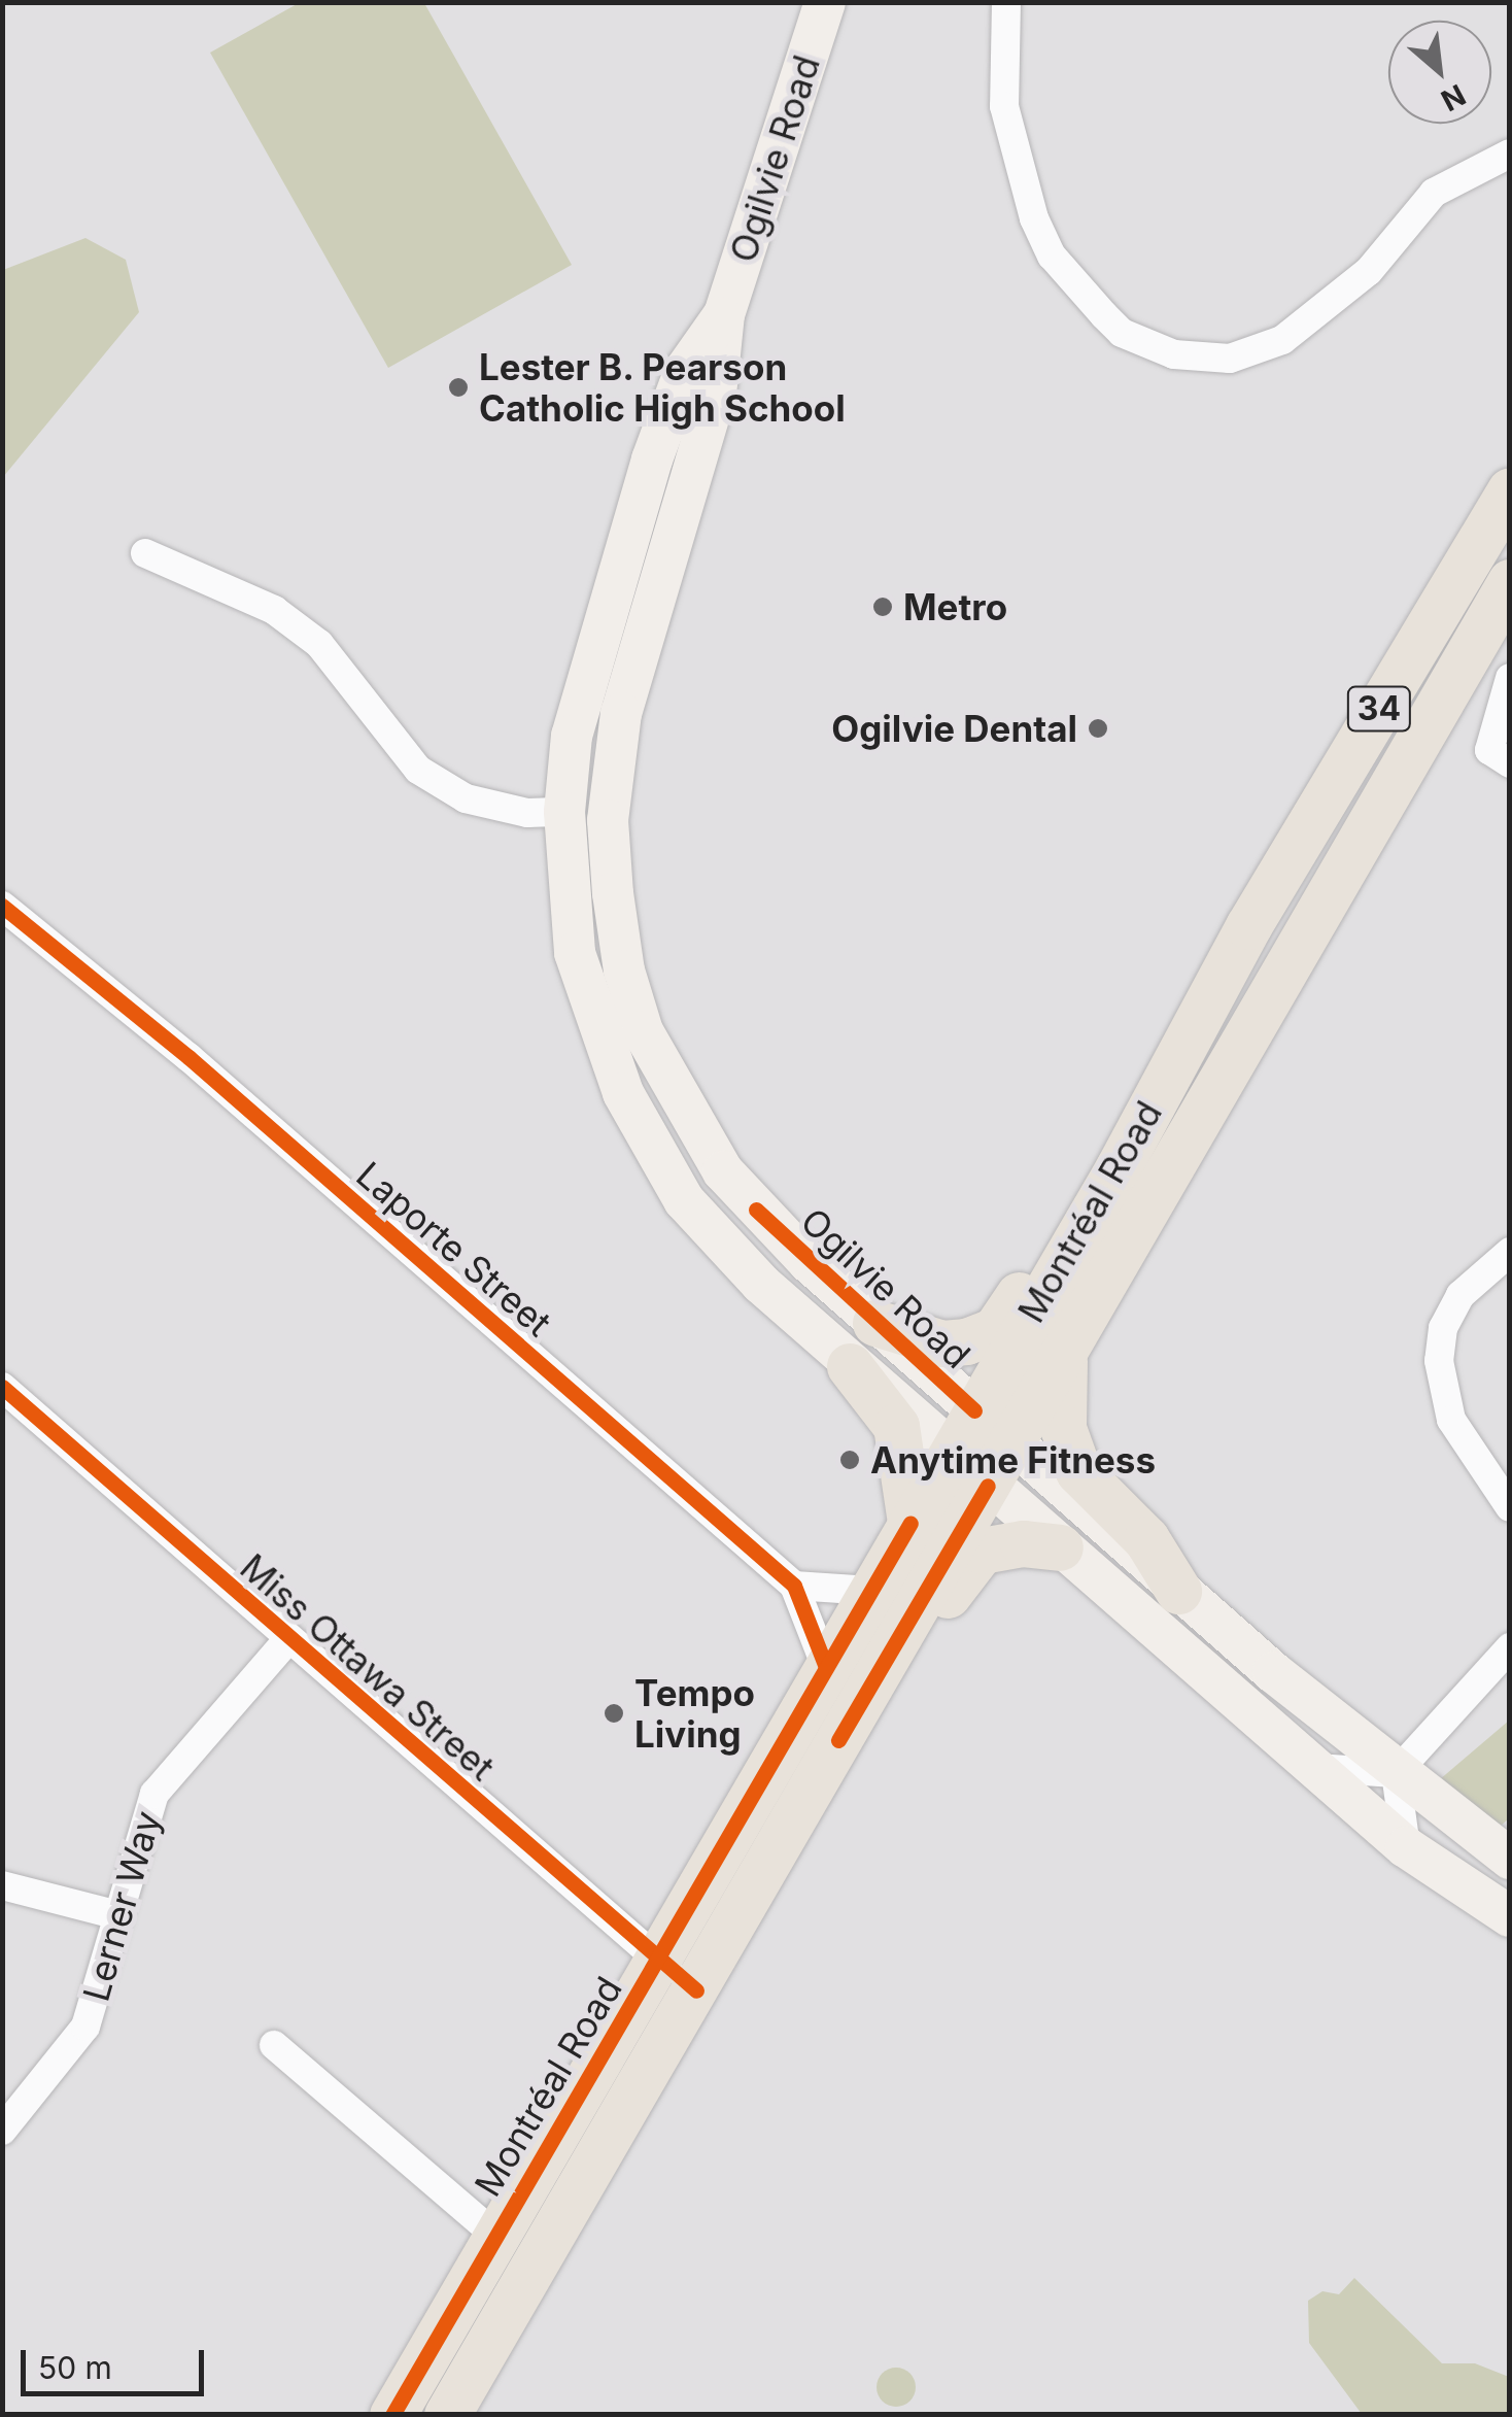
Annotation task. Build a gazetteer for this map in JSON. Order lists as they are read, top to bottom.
{
  "streets": {
    "main road": ["Ogilvie Road", "34", "Montréal Road"],
    "street": ["Laporte Street", "Miss Ottawa Street", "Lerner Way"]
  },
  "crossings": [
    ["Ogilvie Road", "Montréal Road"],
    ["Montréal Road", "Laporte Street"],
    ["Montréal Road", "Miss Ottawa Street"],
    ["Miss Ottawa Street", "Lerner Way"]
  ],
  "places": [
    "Lester B. Pearson Catholic High School",
    "Metro",
    "Ogilvie Dental",
    "Anytime Fitness",
    "Tempo Living"
  ],
  "scale_bar": "50 m",
  "north": "bottom right"
}
